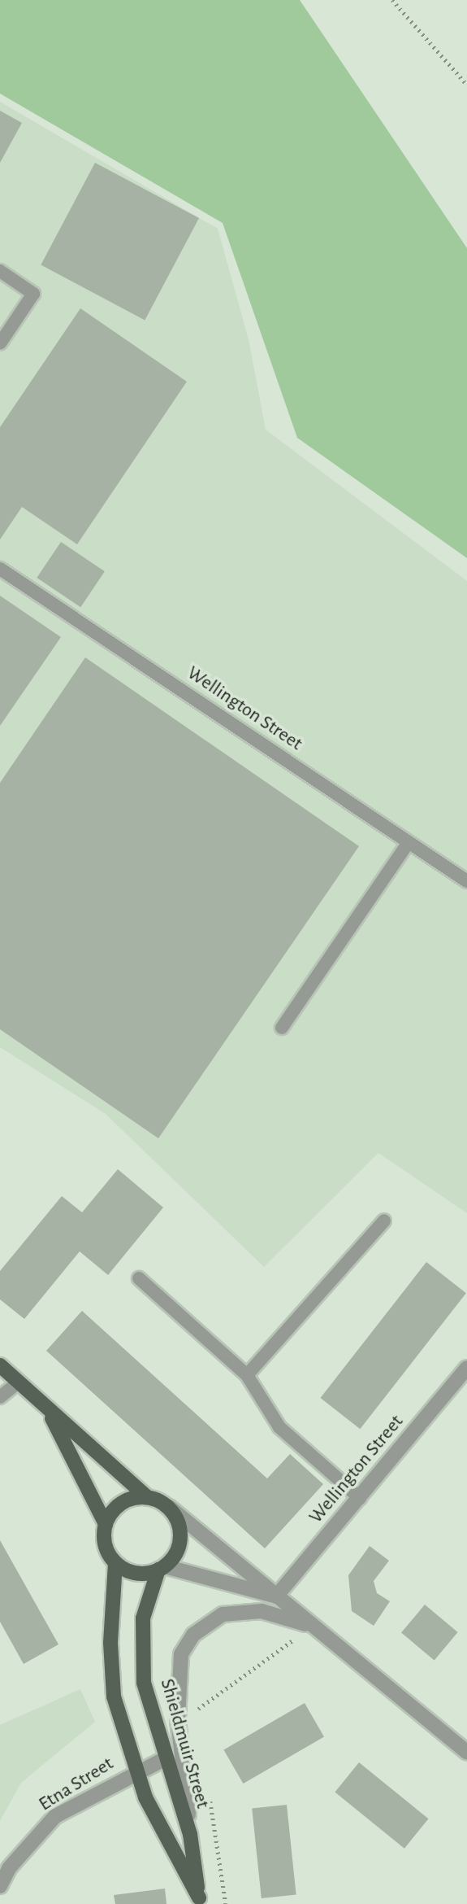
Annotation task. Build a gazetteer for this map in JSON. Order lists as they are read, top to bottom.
{
  "streets": {
    "main road": ["Shieldmuir Street"],
    "street": ["Wellington Street", "Etna Street"]
  },
  "crossings": [
    ["Shieldmuir Street", "Etna Street"]
  ]
}
